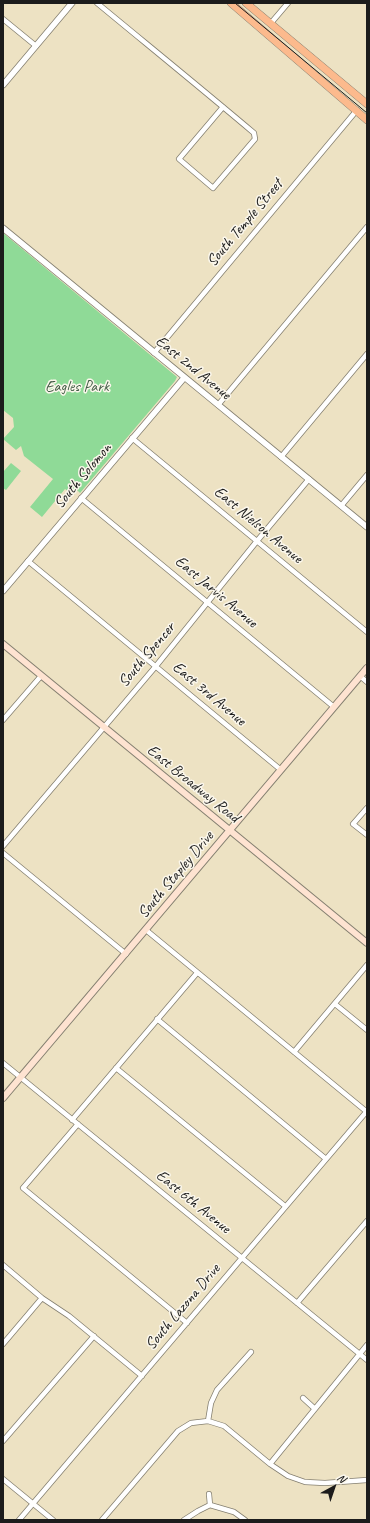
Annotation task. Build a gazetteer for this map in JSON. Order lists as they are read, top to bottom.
{
  "streets": {
    "main road": ["East Broadway Road", "South Stapley Drive"],
    "street": [
      "South Temple Street",
      "East 2nd Avenue",
      "South Solomon",
      "East Nielson Avenue",
      "East Jarvis Avenue",
      "South Spencer",
      "East 3rd Avenue",
      "East 6th Avenue",
      "South Lazona Drive"
    ]
  },
  "crossings": [
    ["South Temple Street", "East 2nd Avenue"],
    ["East 2nd Avenue", "South Solomon"],
    ["East 2nd Avenue", "South Spencer"],
    ["South Solomon", "East Nielson Avenue"],
    ["South Solomon", "East Jarvis Avenue"],
    ["South Solomon", "East 3rd Avenue"],
    ["East Nielson Avenue", "South Spencer"],
    ["East Jarvis Avenue", "South Spencer"],
    ["East Jarvis Avenue", "South Stapley Drive"],
    ["South Spencer", "East 3rd Avenue"],
    ["South Spencer", "East Broadway Road"],
    ["East 3rd Avenue", "South Stapley Drive"],
    ["East Broadway Road", "South Stapley Drive"],
    ["South Stapley Drive", "East 6th Avenue"],
    ["East 6th Avenue", "South Lazona Drive"]
  ],
  "parks": ["Eagles Park"],
  "north": "top right"
}
